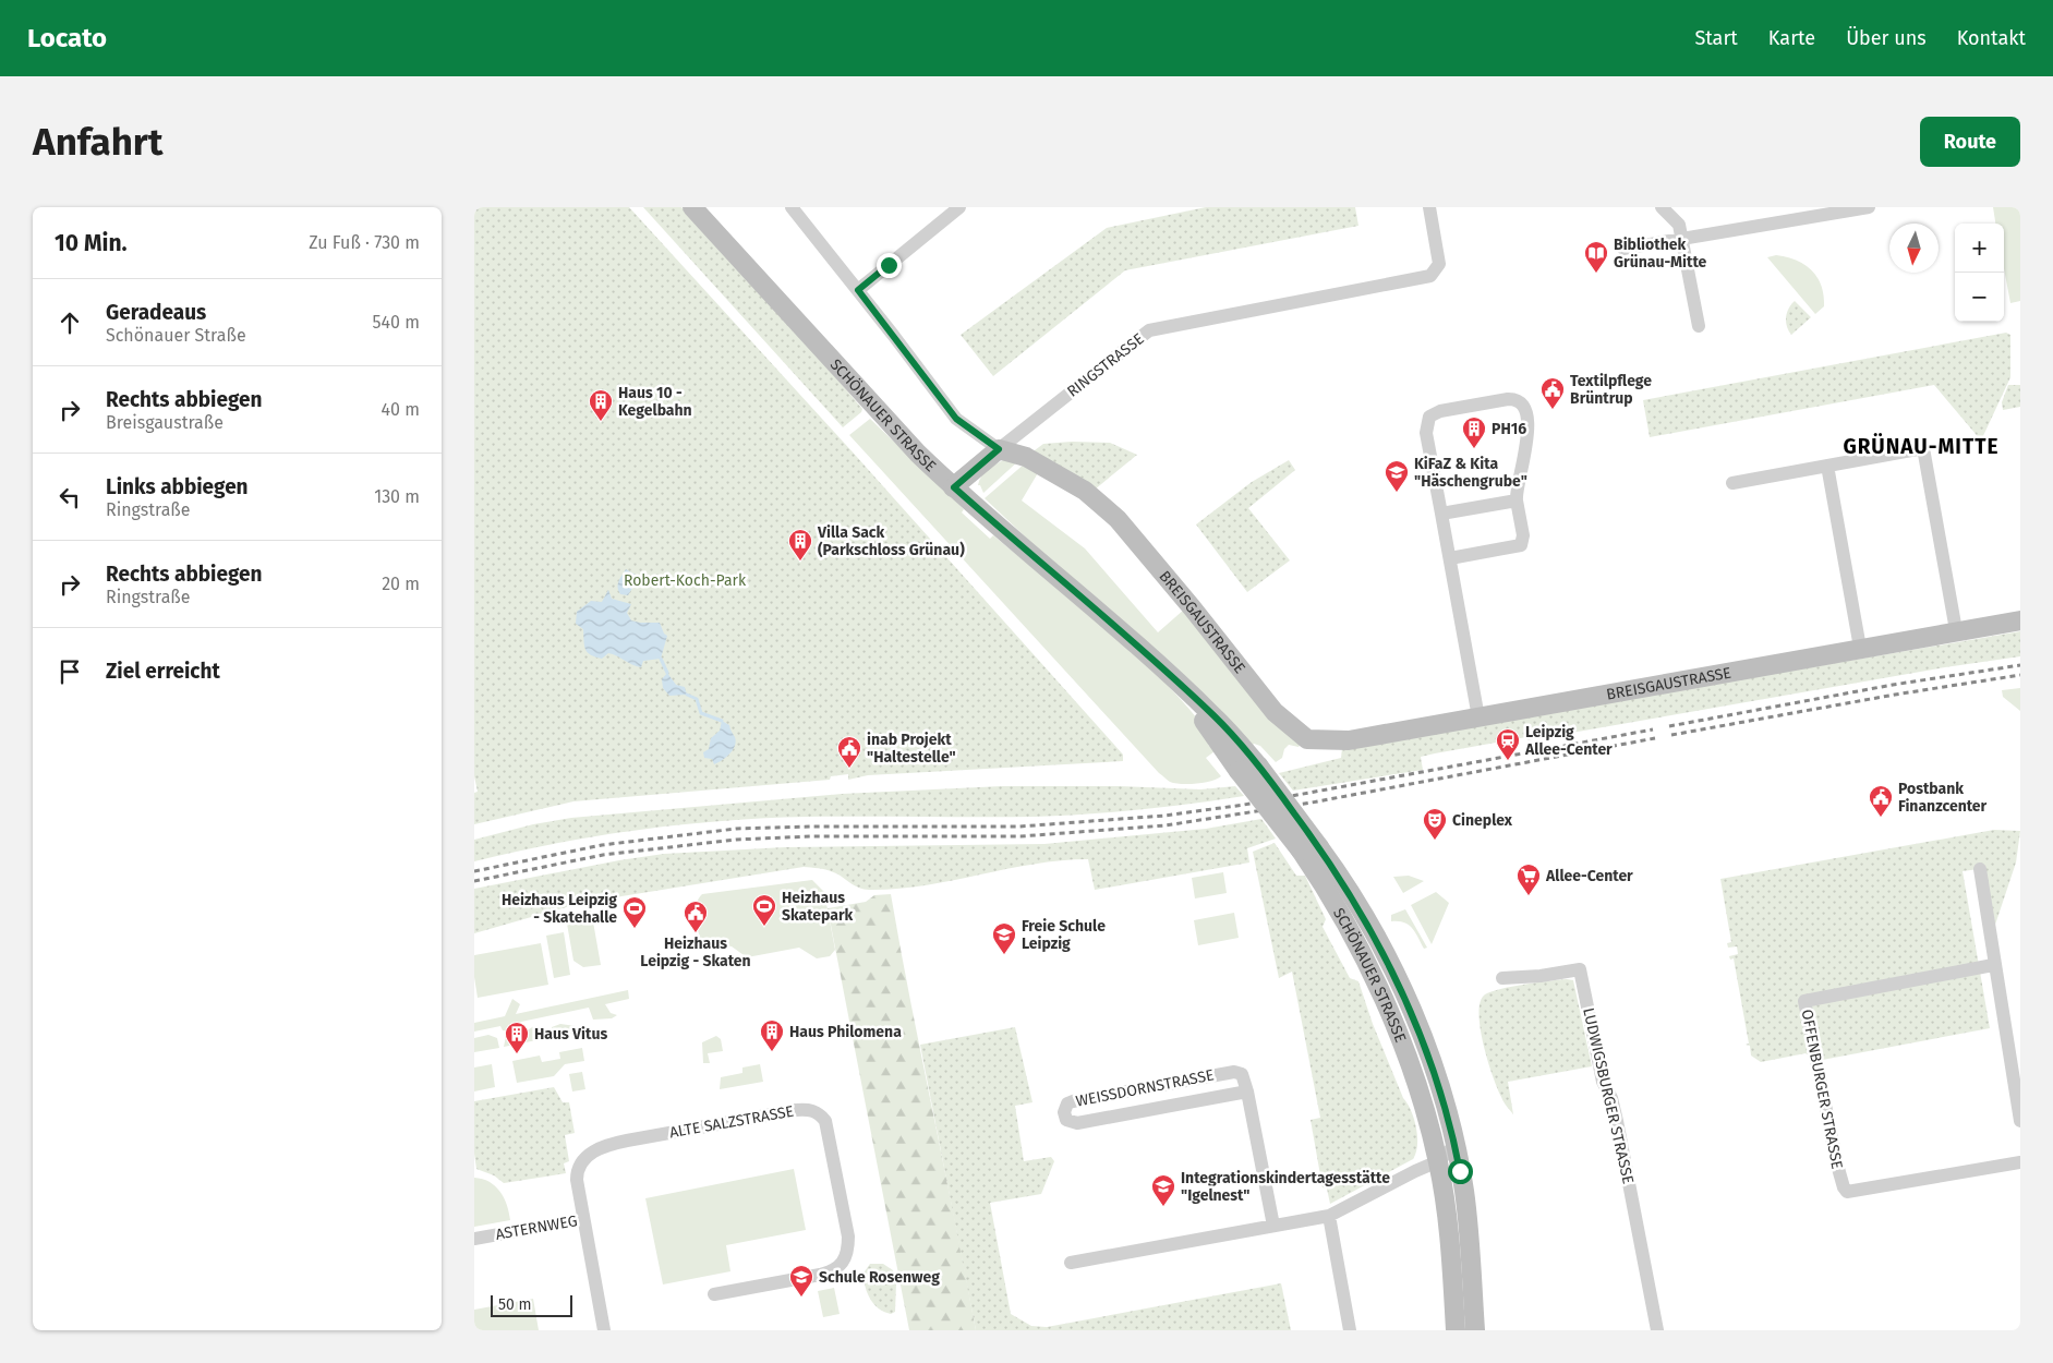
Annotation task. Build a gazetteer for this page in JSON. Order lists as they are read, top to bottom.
{
  "streets": {
    "main road": ["SCHÖNAUER STRASSE", "BREISGAUSTRASSE"],
    "street": [
      "RINGSTRASSE",
      "WEISSDORNSTRASSE",
      "OFFENBURGER STRASSE",
      "LUDWIGSBURGER STRASSE",
      "ALTE SALZSTRASSE",
      "ASTERNWEG"
    ]
  },
  "crossings": [
    ["RINGSTRASSE", "BREISGAUSTRASSE"],
    ["ALTE SALZSTRASSE", "ASTERNWEG"]
  ],
  "districts": ["GRÜNAU-MITTE"],
  "parks": ["Robert-Koch-Park"],
  "places": {
    "library": ["Bibliothek Grünau-Mitte"],
    "public building": [
      "Textilpflege Brüntrup",
      "inab Projekt \"Haltestelle\"",
      "Postbank Finanzcenter",
      "Heizhaus Leipzig - Skaten"
    ],
    "building": [
      "Haus 10 - Kegelbahn",
      "PH16",
      "Villa Sack (Parkschloss Grünau)",
      "Haus Philomena",
      "Haus Vitus"
    ],
    "school or university": [
      "KiFaZ & Kita \"Häschengrube\"",
      "Freie Schule Leipzig",
      "Integrationskindertagesstätte \"Igelnest\"",
      "Schule Rosenweg"
    ],
    "station": ["Leipzig Allee-Center"],
    "theatre": ["Cineplex"],
    "supermarket": ["Allee-Center"],
    "sports": ["Heizhaus Skatepark", "Heizhaus Leipzig - Skatehalle"]
  },
  "scale_bar": "50 m",
  "north": "bottom",
  "page": {
    "header": "Locato",
    "nav": [
      "Start",
      "Karte",
      "Über uns",
      "Kontakt"
    ],
    "buttons": "Route",
    "title": "Anfahrt",
    "heading": ["10 Min.", "Zu Fuß · 730 m"],
    "map_buttons": ["+", "−"],
    "list": [
      ["Geradeaus", "Schönauer Straße", "540 m"],
      ["Rechts abbiegen", "Breisgaustraße", "40 m"],
      ["Links abbiegen", "Ringstraße", "130 m"],
      ["Rechts abbiegen", "Ringstraße", "20 m"],
      "Ziel erreicht"
    ],
    "scale": "50 m"
  }
}
